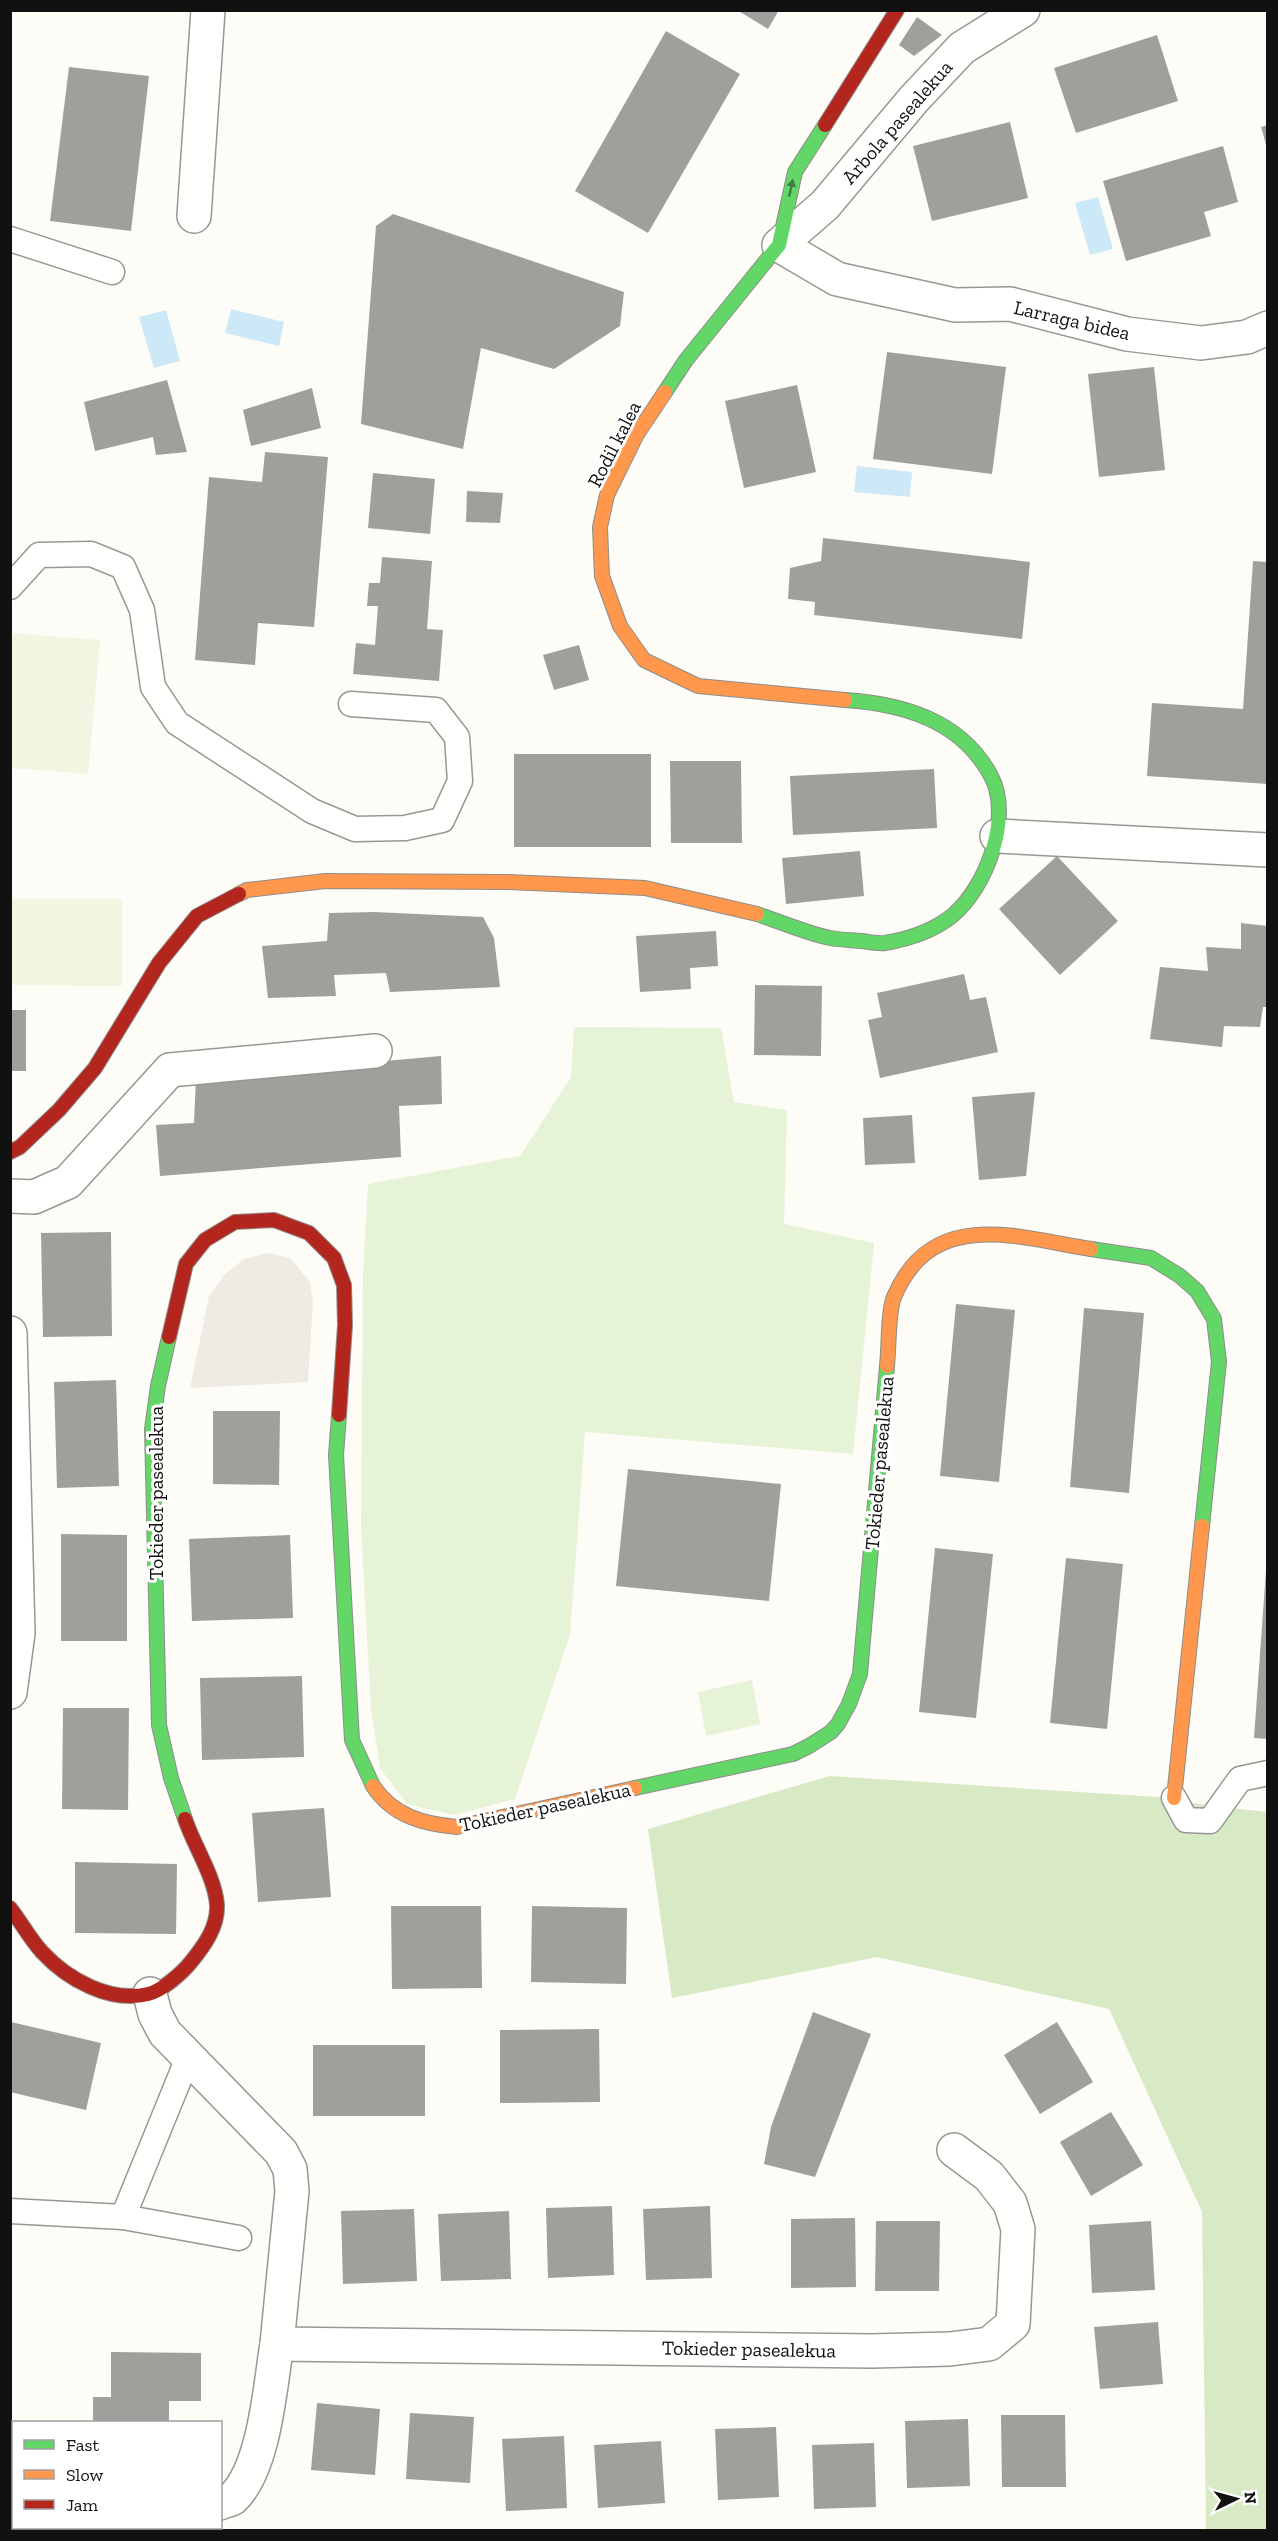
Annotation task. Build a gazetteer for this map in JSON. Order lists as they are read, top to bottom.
{
  "streets": {
    "street": [
      "Arbola pasealekua",
      "Larraga bidea",
      "Rodil kalea",
      "Tokieder pasealekua"
    ]
  },
  "crossings": [
    ["Arbola pasealekua", "Larraga bidea"],
    ["Arbola pasealekua", "Rodil kalea"],
    ["Larraga bidea", "Rodil kalea"]
  ],
  "legend": ["Fast", "Slow", "Jam"],
  "north": "right"
}
